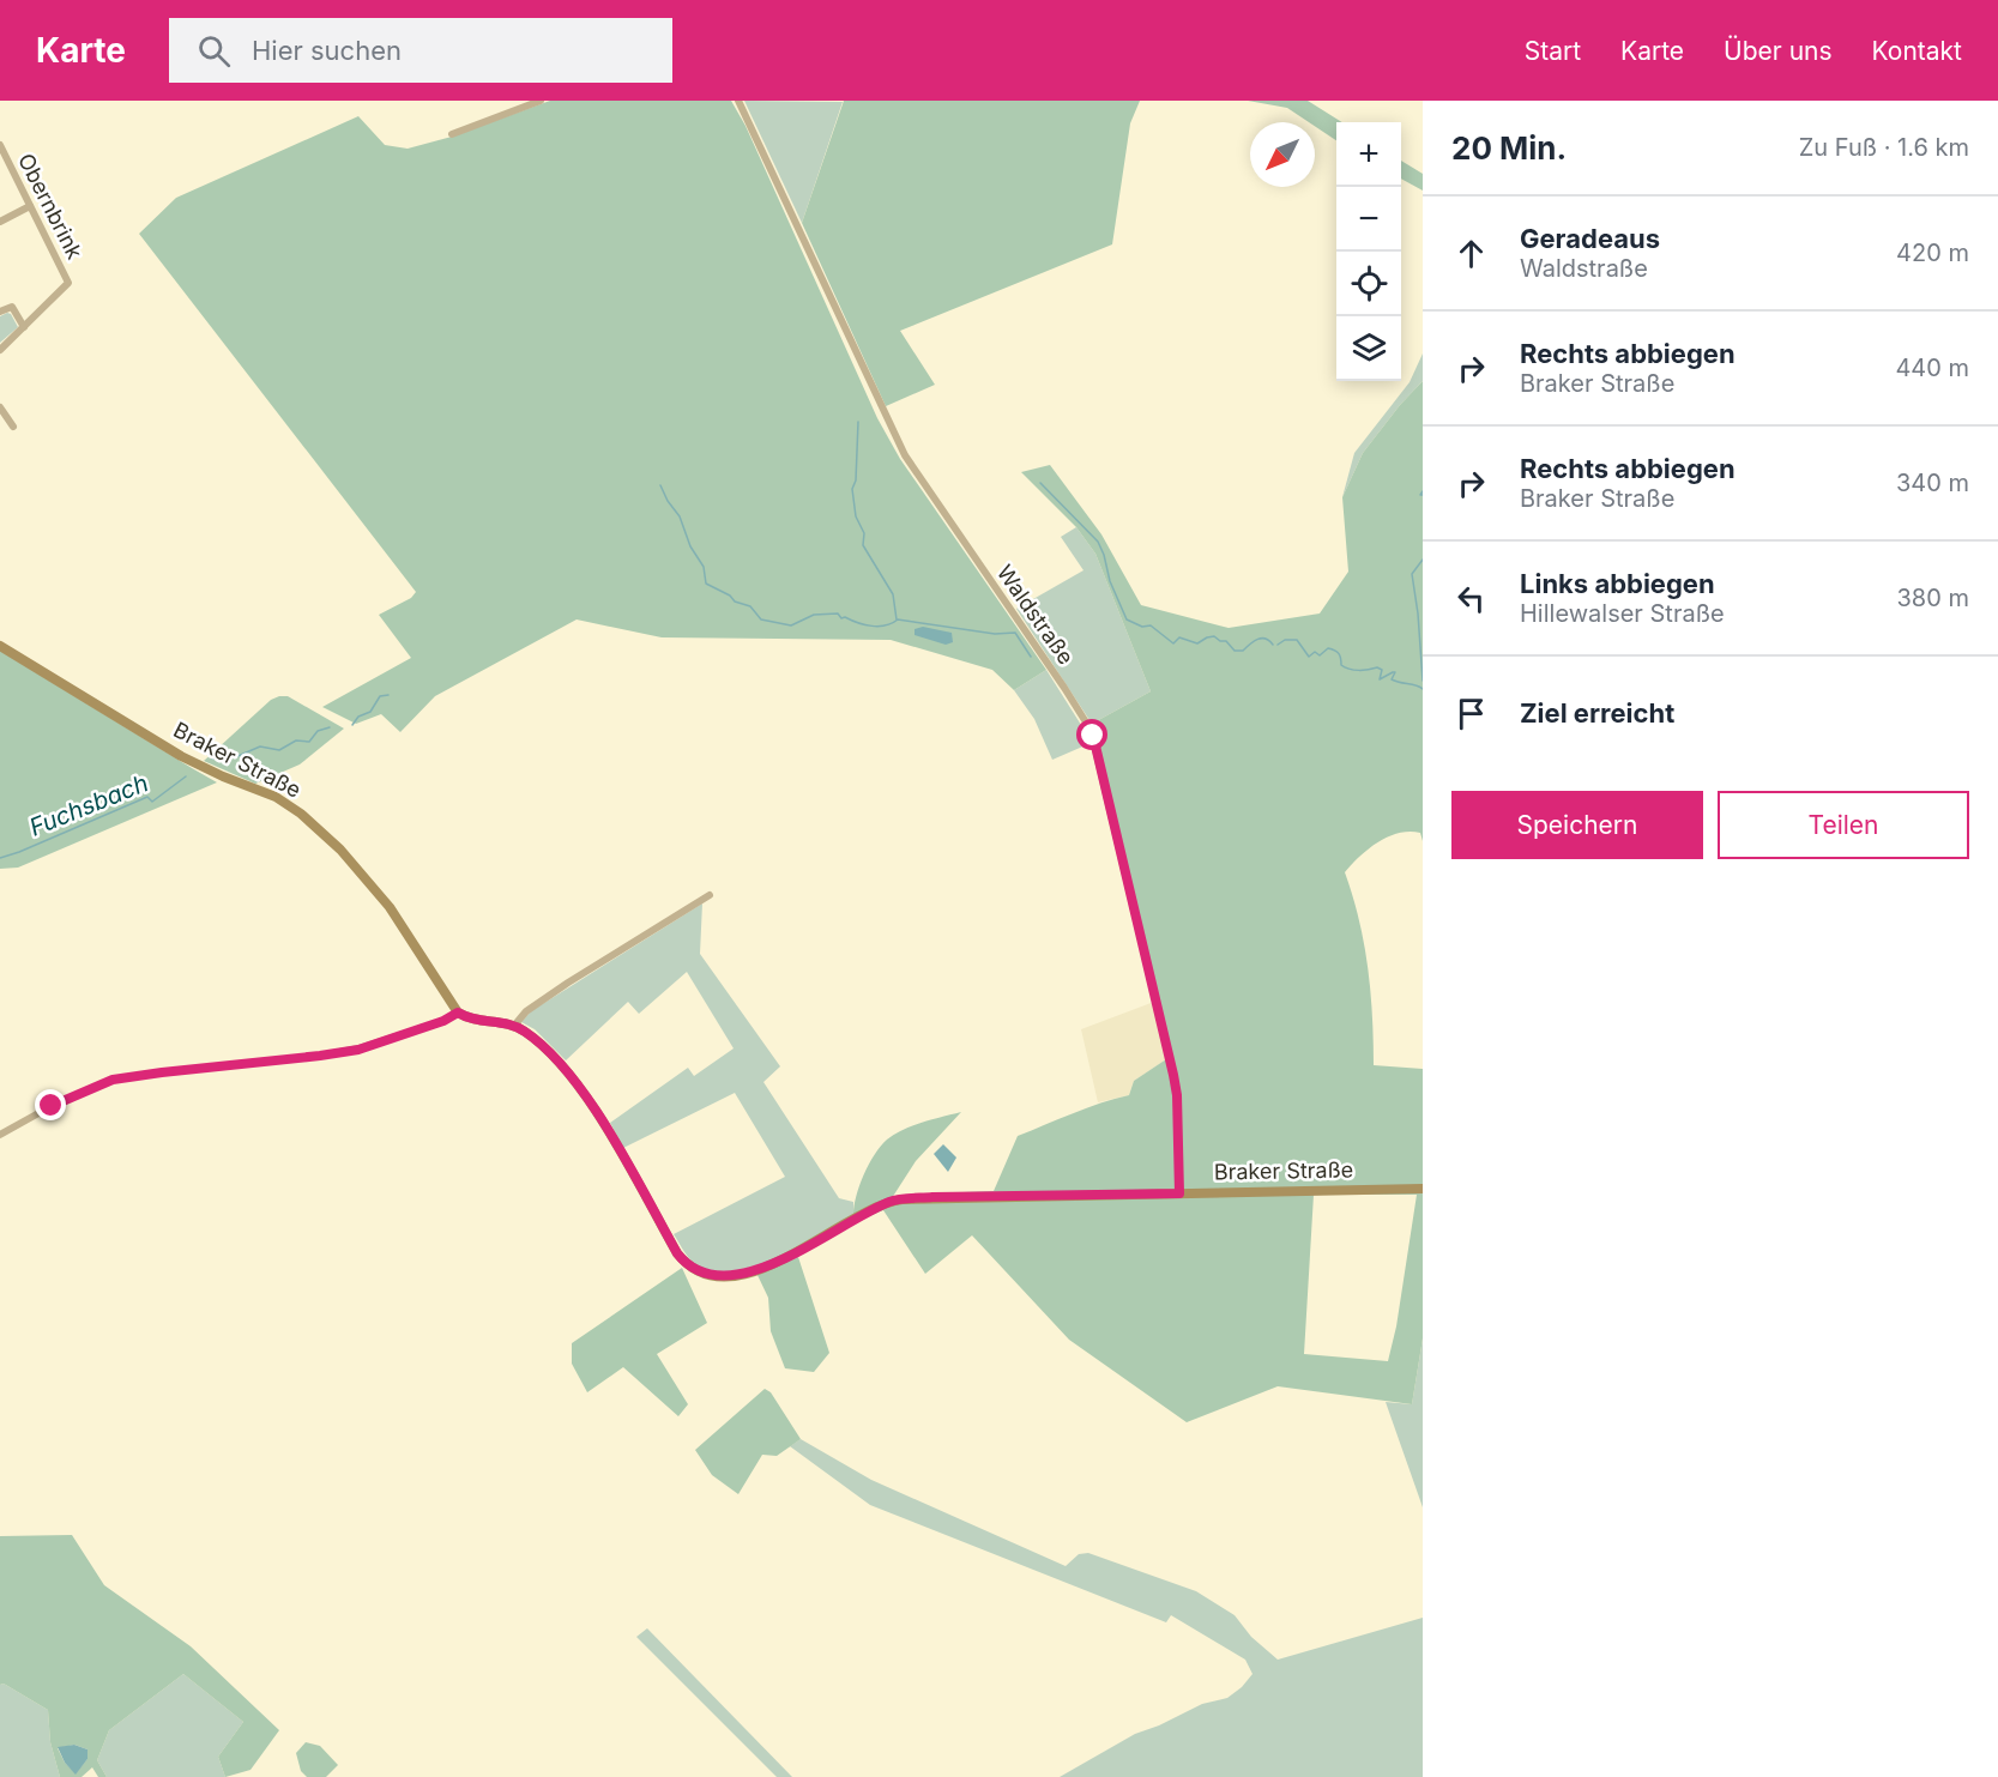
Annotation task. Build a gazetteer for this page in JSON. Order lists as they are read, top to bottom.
{
  "streets": {
    "main road": ["Braker Straße"],
    "street": ["Obernbrink", "Waldstraße"]
  },
  "crossings": [
    ["Waldstraße", "Braker Straße"]
  ],
  "water": ["Fuchsbach"],
  "north": "bottom left",
  "page": {
    "header": "Karte",
    "search": "Hier suchen",
    "nav": [
      "Start",
      "Karte",
      "Über uns",
      "Kontakt"
    ],
    "heading": ["20 Min.", "Zu Fuß · 1.6 km"],
    "map_buttons": ["+", "−"],
    "list": [
      ["Geradeaus", "Waldstraße", "420 m"],
      ["Rechts abbiegen", "Braker Straße", "440 m"],
      ["Rechts abbiegen", "Braker Straße", "340 m"],
      ["Links abbiegen", "Hillewalser Straße", "380 m"],
      "Ziel erreicht"
    ],
    "buttons": ["Speichern", "Teilen"]
  }
}
